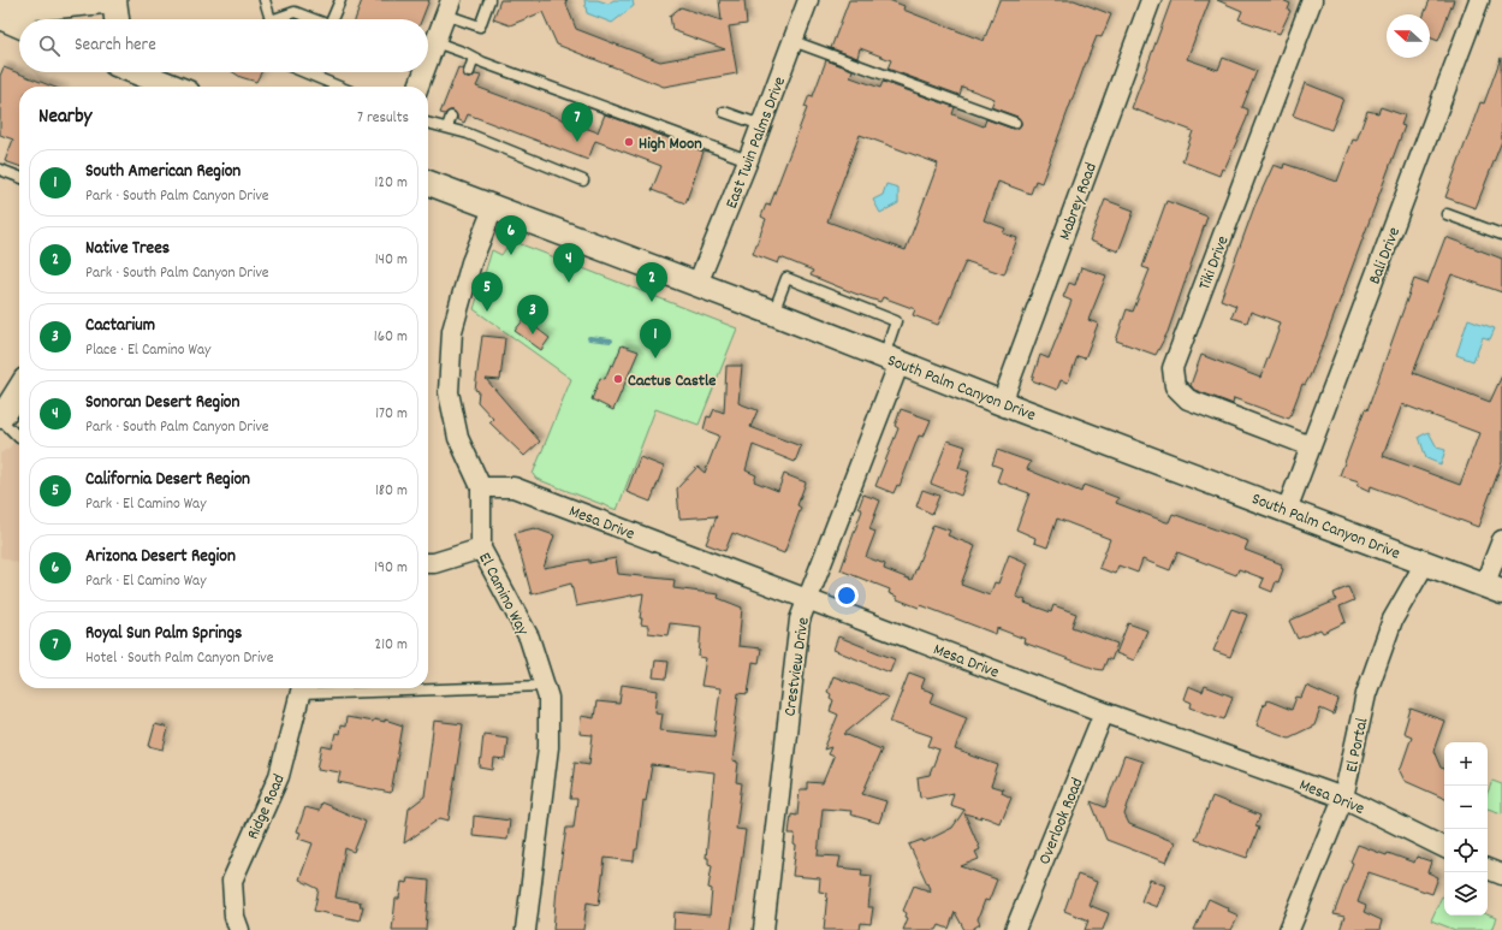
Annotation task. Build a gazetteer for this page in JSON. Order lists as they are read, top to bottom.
{
  "streets": {
    "street": [
      "East Twin Palms Drive",
      "Mabrey Road",
      "Bali Drive",
      "Tiki Drive",
      "South Palm Canyon Drive",
      "Mesa Drive",
      "El Camino Way",
      "Crestview Drive",
      "El Portal",
      "Ridge Road",
      "Overlook Road"
    ]
  },
  "crossings": [
    ["East Twin Palms Drive", "South Palm Canyon Drive"],
    ["Mabrey Road", "South Palm Canyon Drive"],
    ["Bali Drive", "Tiki Drive"],
    ["Bali Drive", "South Palm Canyon Drive"],
    ["South Palm Canyon Drive", "El Camino Way"],
    ["South Palm Canyon Drive", "Crestview Drive"],
    ["South Palm Canyon Drive", "El Portal"],
    ["Mesa Drive", "El Camino Way"],
    ["Mesa Drive", "Crestview Drive"],
    ["Mesa Drive", "El Portal"],
    ["Mesa Drive", "Overlook Road"]
  ],
  "places": ["High Moon", "Cactus Castle"],
  "north": "left",
  "page": {
    "search": "Search here",
    "heading": ["Nearby", "7 results"],
    "pins": [
      "7",
      "6",
      "4",
      "2",
      "5",
      "3",
      "1"
    ],
    "list": [
      {
        "mark": "1",
        "name": "South American Region",
        "note": "Park · South Palm Canyon Drive",
        "value": "120 m"
      },
      {
        "mark": "2",
        "name": "Native Trees",
        "note": "Park · South Palm Canyon Drive",
        "value": "140 m"
      },
      {
        "mark": "3",
        "name": "Cactarium",
        "note": "Place · El Camino Way",
        "value": "160 m"
      },
      {
        "mark": "4",
        "name": "Sonoran Desert Region",
        "note": "Park · South Palm Canyon Drive",
        "value": "170 m"
      },
      {
        "mark": "5",
        "name": "California Desert Region",
        "note": "Park · El Camino Way",
        "value": "180 m"
      },
      {
        "mark": "6",
        "name": "Arizona Desert Region",
        "note": "Park · El Camino Way",
        "value": "190 m"
      },
      {
        "mark": "7",
        "name": "Royal Sun Palm Springs",
        "note": "Hotel · South Palm Canyon Drive",
        "value": "210 m"
      }
    ],
    "map_buttons": ["+", "−"]
  }
}
